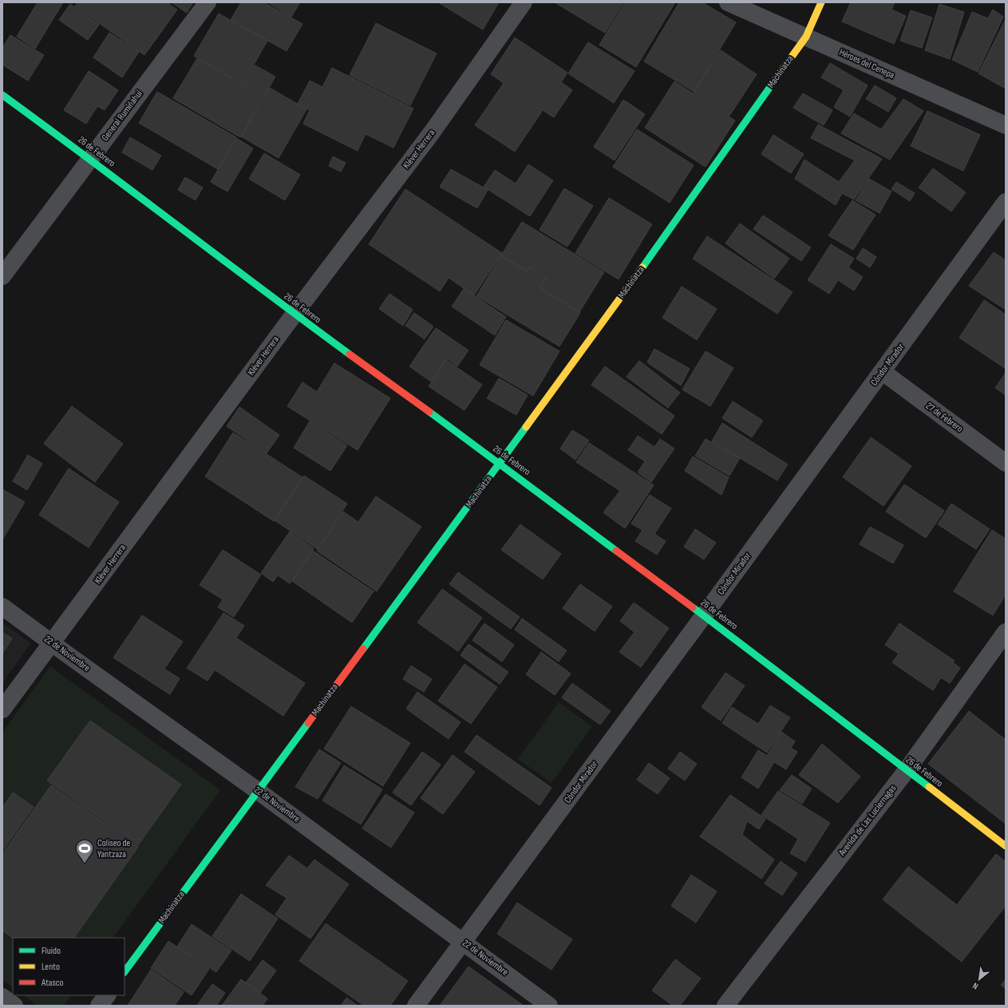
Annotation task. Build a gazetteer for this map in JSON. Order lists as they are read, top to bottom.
{
  "streets": {
    "street": [
      "Héroes del Cenepa",
      "Machinatza",
      "General Rumiñahui",
      "Kléver Herrera",
      "26 de Febrero",
      "Cóndor Mirador",
      "27 de Febrero",
      "22 de Noviembre",
      "Avenida de Las Luciernagas"
    ]
  },
  "crossings": [
    ["Héroes del Cenepa", "Machinatza"],
    ["Machinatza", "26 de Febrero"],
    ["Machinatza", "22 de Noviembre"],
    ["General Rumiñahui", "26 de Febrero"],
    ["Kléver Herrera", "26 de Febrero"],
    ["Kléver Herrera", "22 de Noviembre"],
    ["26 de Febrero", "Cóndor Mirador"],
    ["26 de Febrero", "Avenida de Las Luciernagas"],
    ["Cóndor Mirador", "27 de Febrero"],
    ["Cóndor Mirador", "22 de Noviembre"]
  ],
  "places": {
    "sports": ["Coliseo de Yantzaza"]
  },
  "legend": ["Fluido", "Lento", "Atasco"],
  "north": "bottom left"
}
